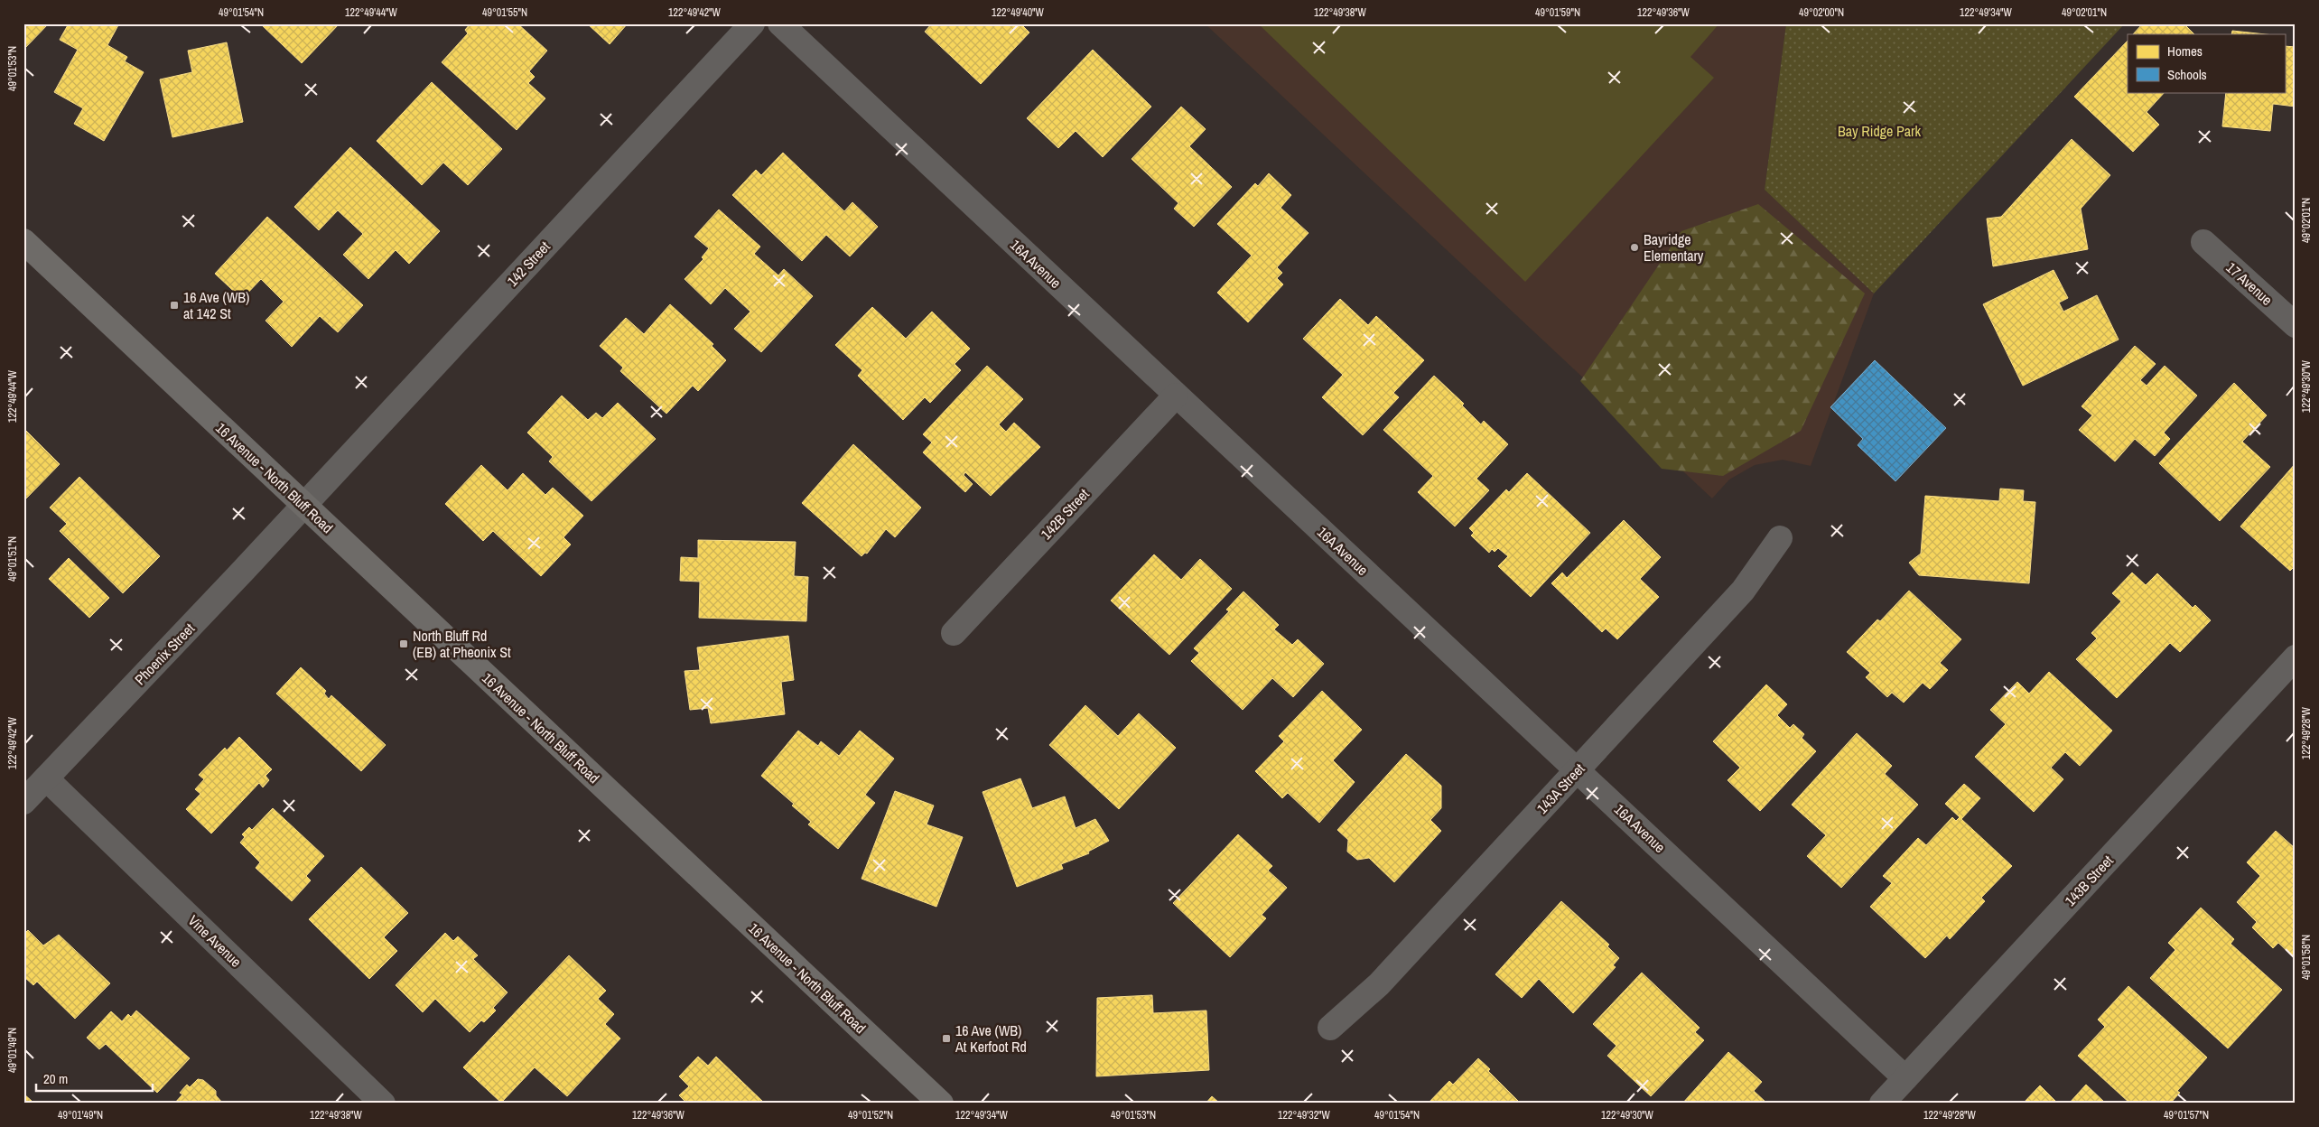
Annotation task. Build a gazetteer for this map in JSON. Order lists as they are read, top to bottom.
{
  "streets": {
    "main road": ["16 Avenue - North Bluff Road"],
    "street": [
      "142 Street",
      "16A Avenue",
      "17 Avenue",
      "142B Street",
      "Phoenix Street",
      "143A Street",
      "143B Street",
      "Vine Avenue"
    ]
  },
  "crossings": [
    ["142 Street", "16 Avenue - North Bluff Road"],
    ["142 Street", "Phoenix Street"],
    ["16A Avenue", "142B Street"],
    ["16A Avenue", "143A Street"],
    ["16A Avenue", "143B Street"],
    ["16 Avenue - North Bluff Road", "Phoenix Street"],
    ["Phoenix Street", "Vine Avenue"]
  ],
  "parks": ["Bay Ridge Park"],
  "places": {
    "other": ["Bayridge Elementary"],
    "transit": ["16 Ave (WB) at 142 St", "North Bluff Rd (EB) at Pheonix St", "16 Ave (WB) At Kerfoot Rd"]
  },
  "legend": ["Homes", "Schools"],
  "scale_bar": "20 m",
  "coordinates": [
    "49°01'54\"N",
    "122°49'44\"W",
    "49°01'55\"N",
    "122°49'42\"W",
    "122°49'40\"W",
    "122°49'38\"W",
    "49°01'59\"N",
    "122°49'36\"W",
    "49°02'00\"N",
    "122°49'34\"W",
    "49°02'01\"N",
    "49°01'53\"N",
    "122°49'30\"W",
    "49°01'51\"N",
    "122°49'28\"W",
    "49°01'58\"N",
    "49°01'49\"N",
    "49°01'52\"N",
    "122°49'32\"W",
    "49°01'57\"N"
  ]
}
